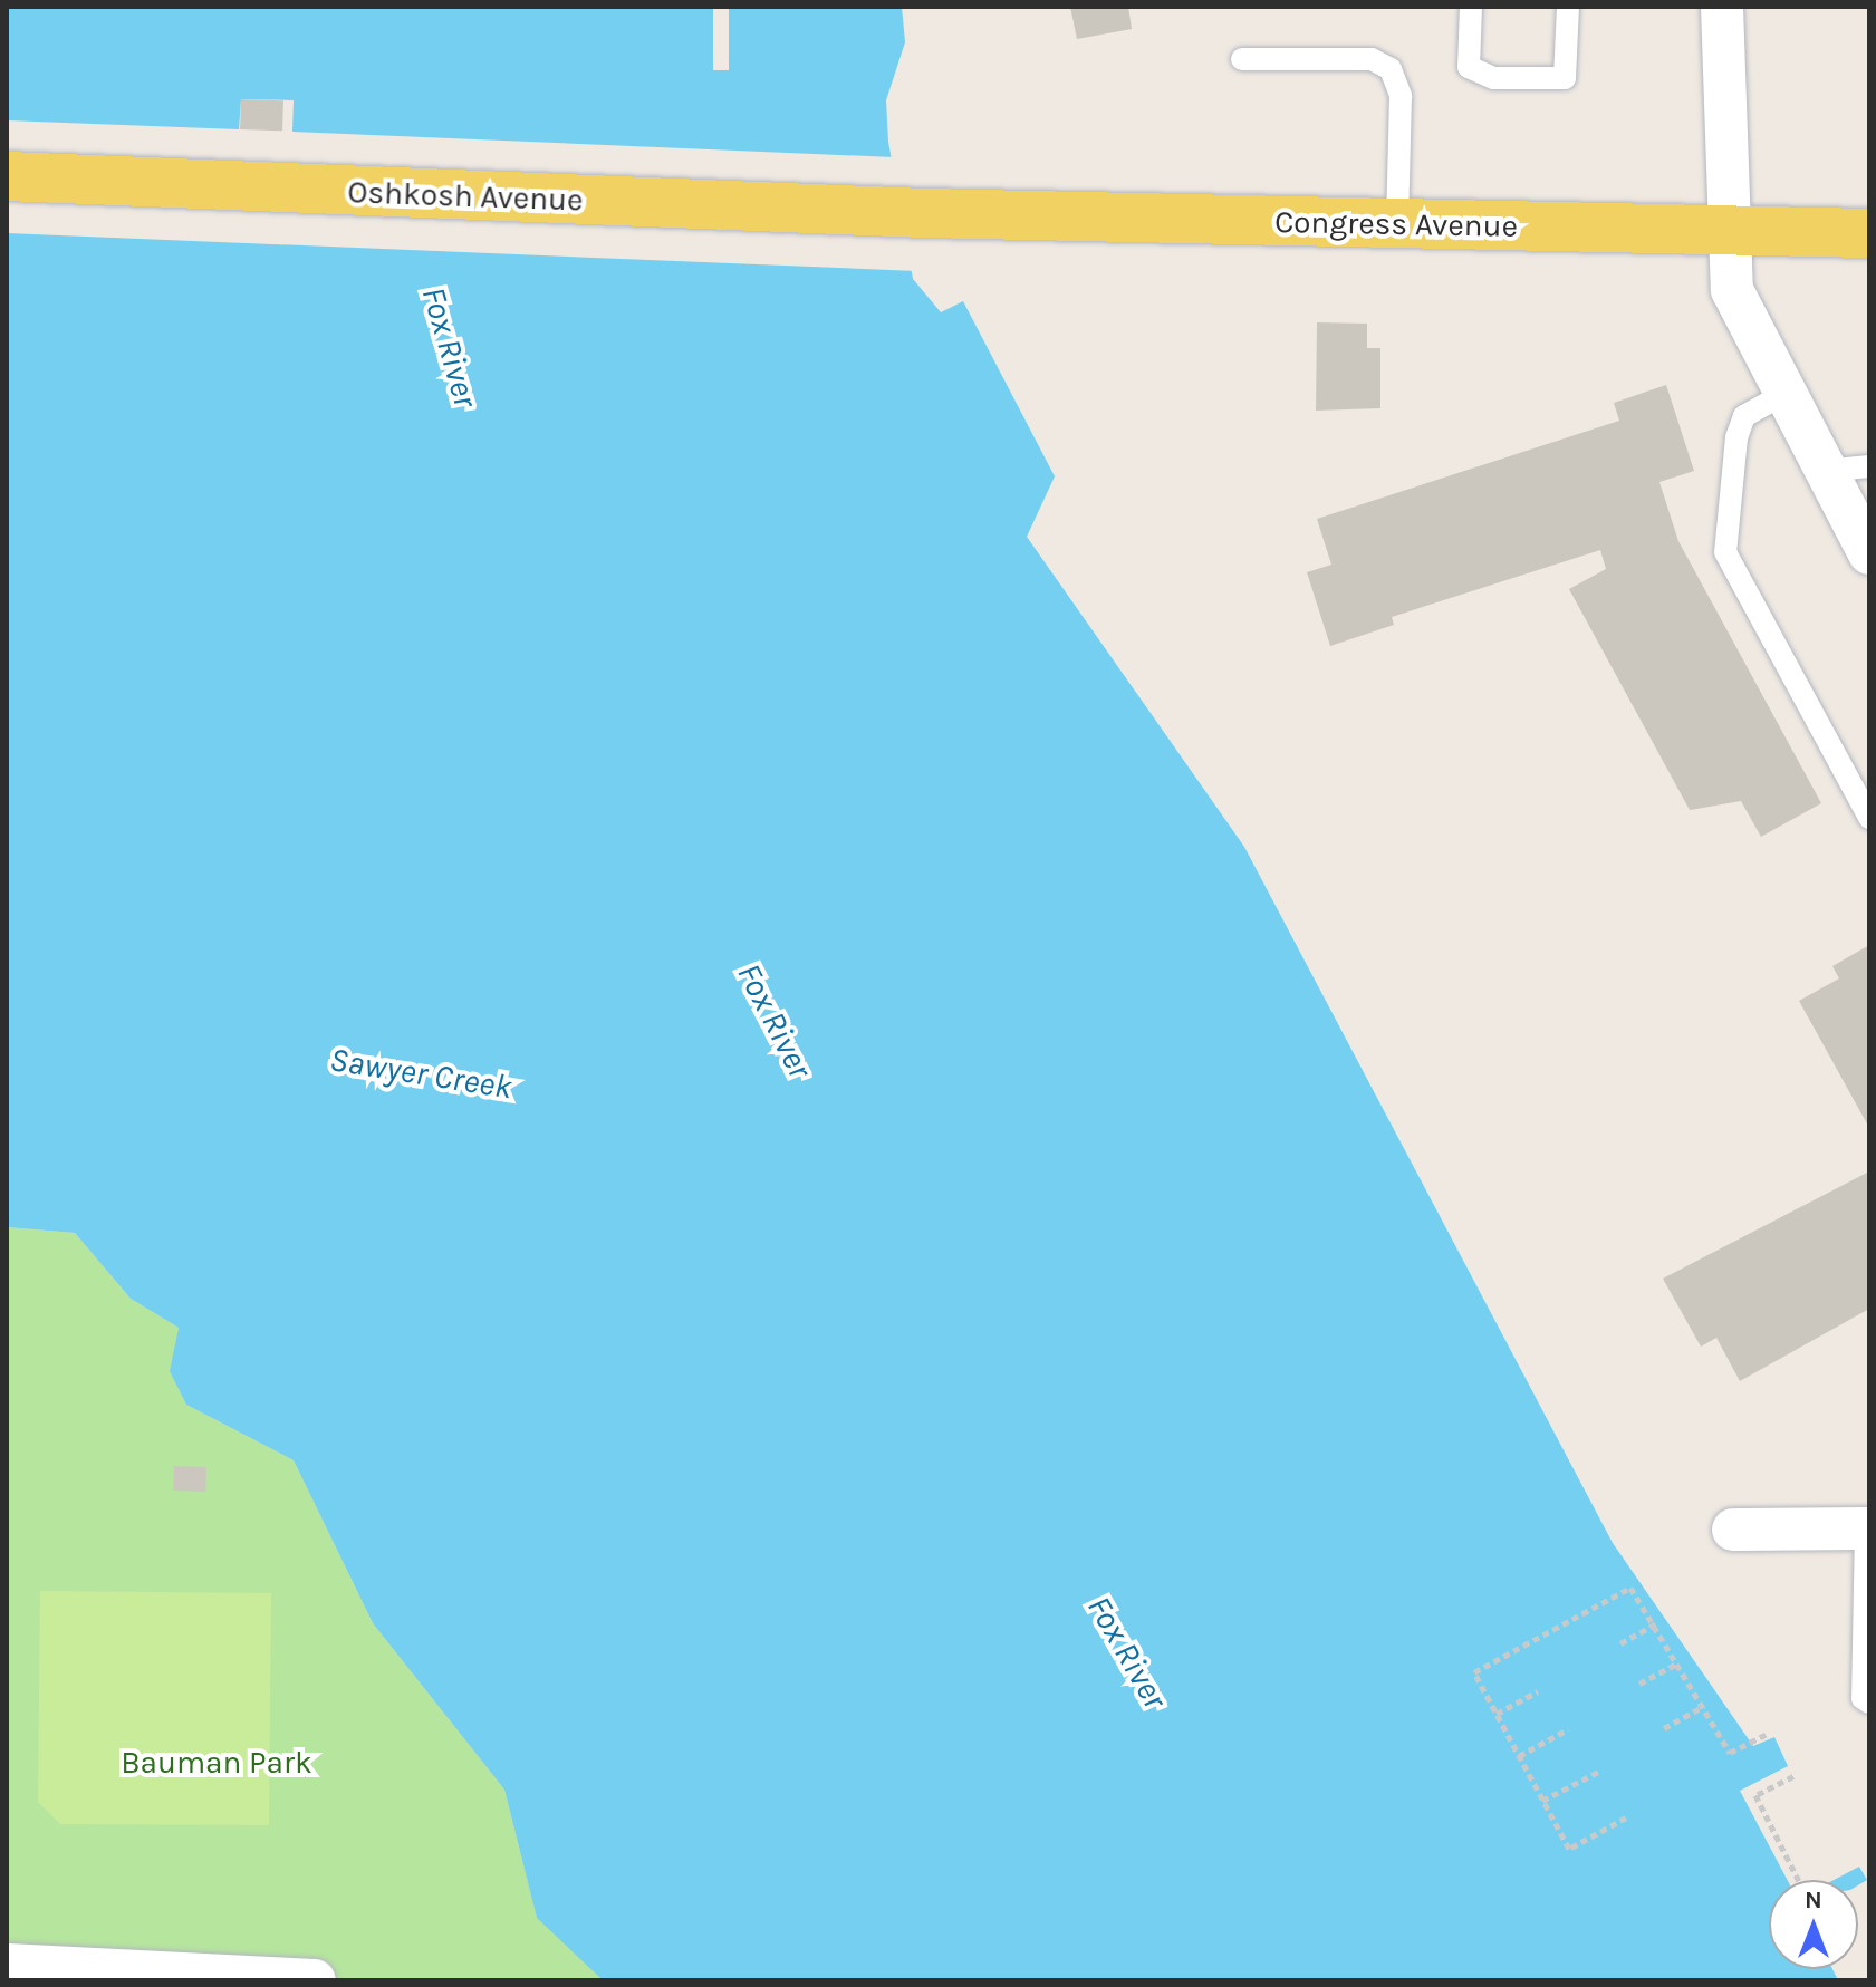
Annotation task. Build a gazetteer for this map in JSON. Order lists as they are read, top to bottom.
{
  "streets": {
    "main road": ["Oshkosh Avenue", "Congress Avenue"]
  },
  "crossings": [
    ["Oshkosh Avenue", "Congress Avenue"]
  ],
  "water": ["Fox River", "Sawyer Creek"],
  "parks": ["Bauman Park"],
  "north": "top"
}
